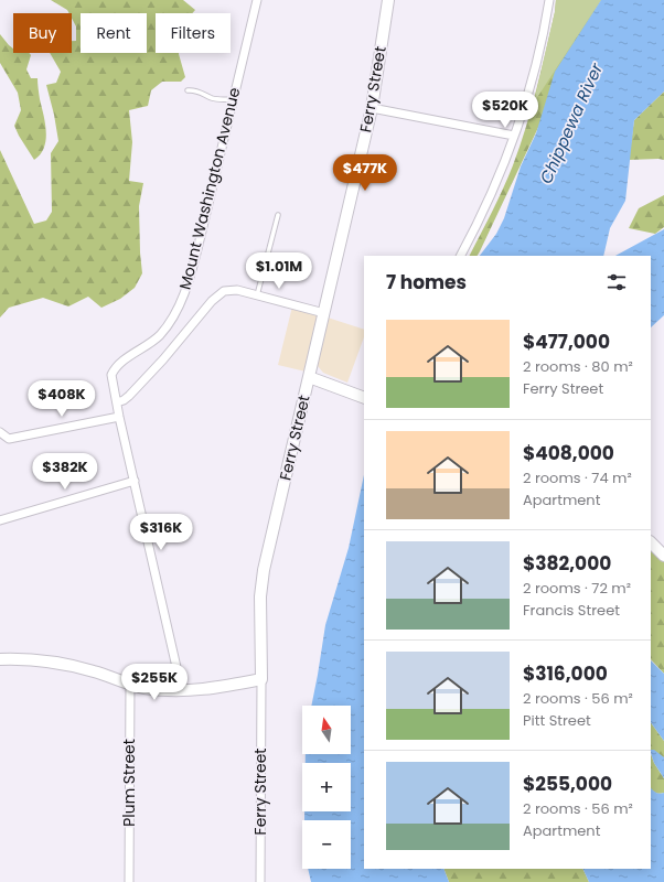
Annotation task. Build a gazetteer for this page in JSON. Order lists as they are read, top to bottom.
{
  "streets": {
    "main road": ["Ferry Street"],
    "street": ["Mount Washington Avenue", "Plum Street"]
  },
  "water": ["Chippewa River"],
  "north": "top",
  "page": {
    "chip": ["Buy", "Rent", "Filters"],
    "price": [
      "$520K",
      "$477K",
      "$1.01M",
      "$408K",
      "$382K",
      "$316K",
      "$255K"
    ],
    "heading": "7 homes",
    "list": [
      {
        "name": "$477,000",
        "note": "2 rooms · 80 m² · Ferry Street"
      },
      {
        "name": "$408,000",
        "note": "2 rooms · 74 m² · Apartment"
      },
      {
        "name": "$382,000",
        "note": "2 rooms · 72 m² · Francis Street"
      },
      {
        "name": "$316,000",
        "note": "2 rooms · 56 m² · Pitt Street"
      },
      {
        "name": "$255,000",
        "note": "2 rooms · 56 m² · Apartment"
      }
    ],
    "map_buttons": ["+", "−"]
  }
}
